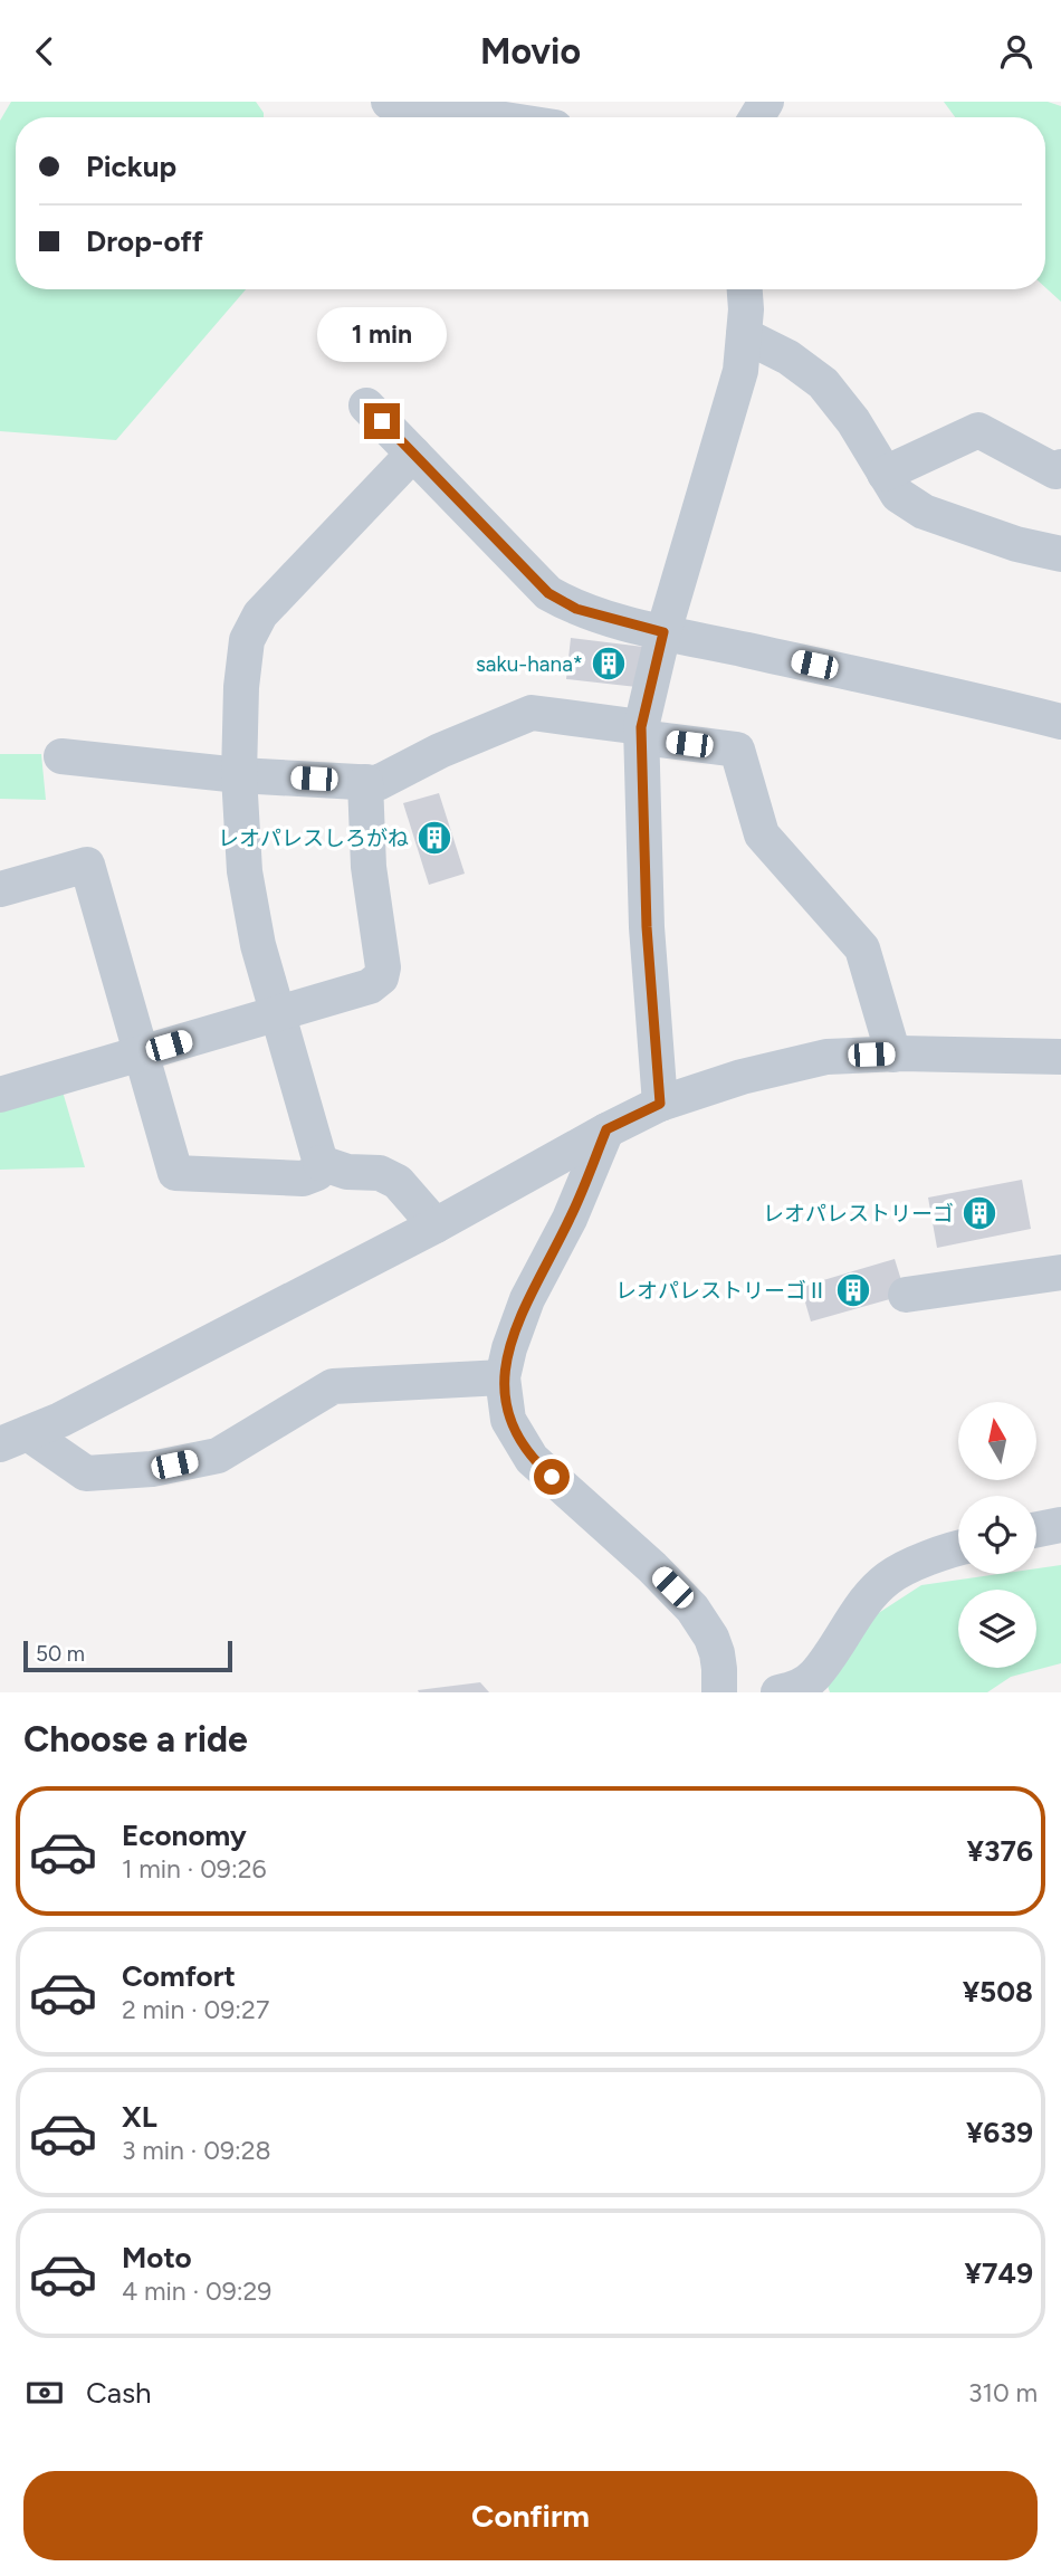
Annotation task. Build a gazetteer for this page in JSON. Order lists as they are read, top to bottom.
{
  "places": {
    "building": [
      "saku-hana*",
      "レオパレスしろがね",
      "レオパレストリーゴ",
      "レオパレストリーゴⅡ"
    ]
  },
  "scale_bar": "50 m",
  "north": "top",
  "page": {
    "header": "Movio",
    "banner": ["Pickup", "Drop-off"],
    "bubble": "1 min",
    "scale": "50 m",
    "heading": "Choose a ride",
    "list": [
      {
        "name": "Economy",
        "note": "1 min · 09:26",
        "value": "¥376"
      },
      {
        "name": "Comfort",
        "note": "2 min · 09:27",
        "value": "¥508"
      },
      {
        "name": "XL",
        "note": "3 min · 09:28",
        "value": "¥639"
      },
      {
        "name": "Moto",
        "note": "4 min · 09:29",
        "value": "¥749"
      }
    ],
    "pay": ["Cash", "310 m"],
    "buttons": "Confirm"
  }
}
